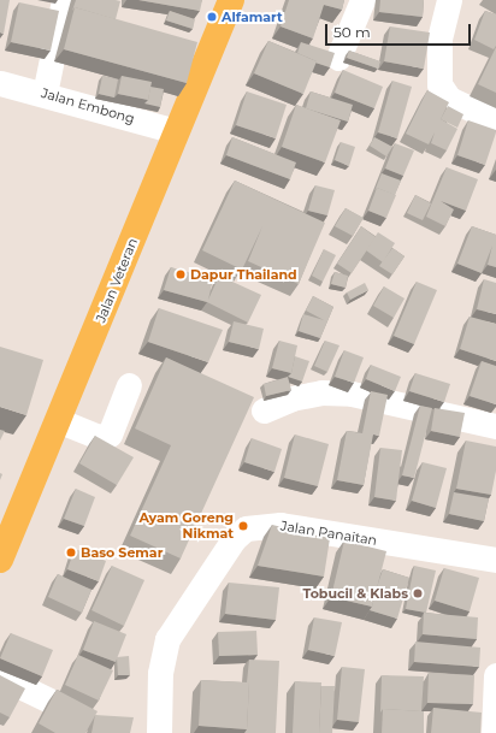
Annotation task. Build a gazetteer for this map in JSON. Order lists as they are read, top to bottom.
{
  "streets": {
    "main road": ["Jalan Veteran"],
    "street": ["Jalan Embong", "Jalan Panaitan"]
  },
  "crossings": [
    ["Jalan Embong", "Jalan Veteran"]
  ],
  "places": [
    "Alfamart",
    "Dapur Thailand",
    "Ayam Goreng Nikmat",
    "Baso Semar",
    "Tobucil & Klabs"
  ],
  "scale_bar": "50 m"
}
